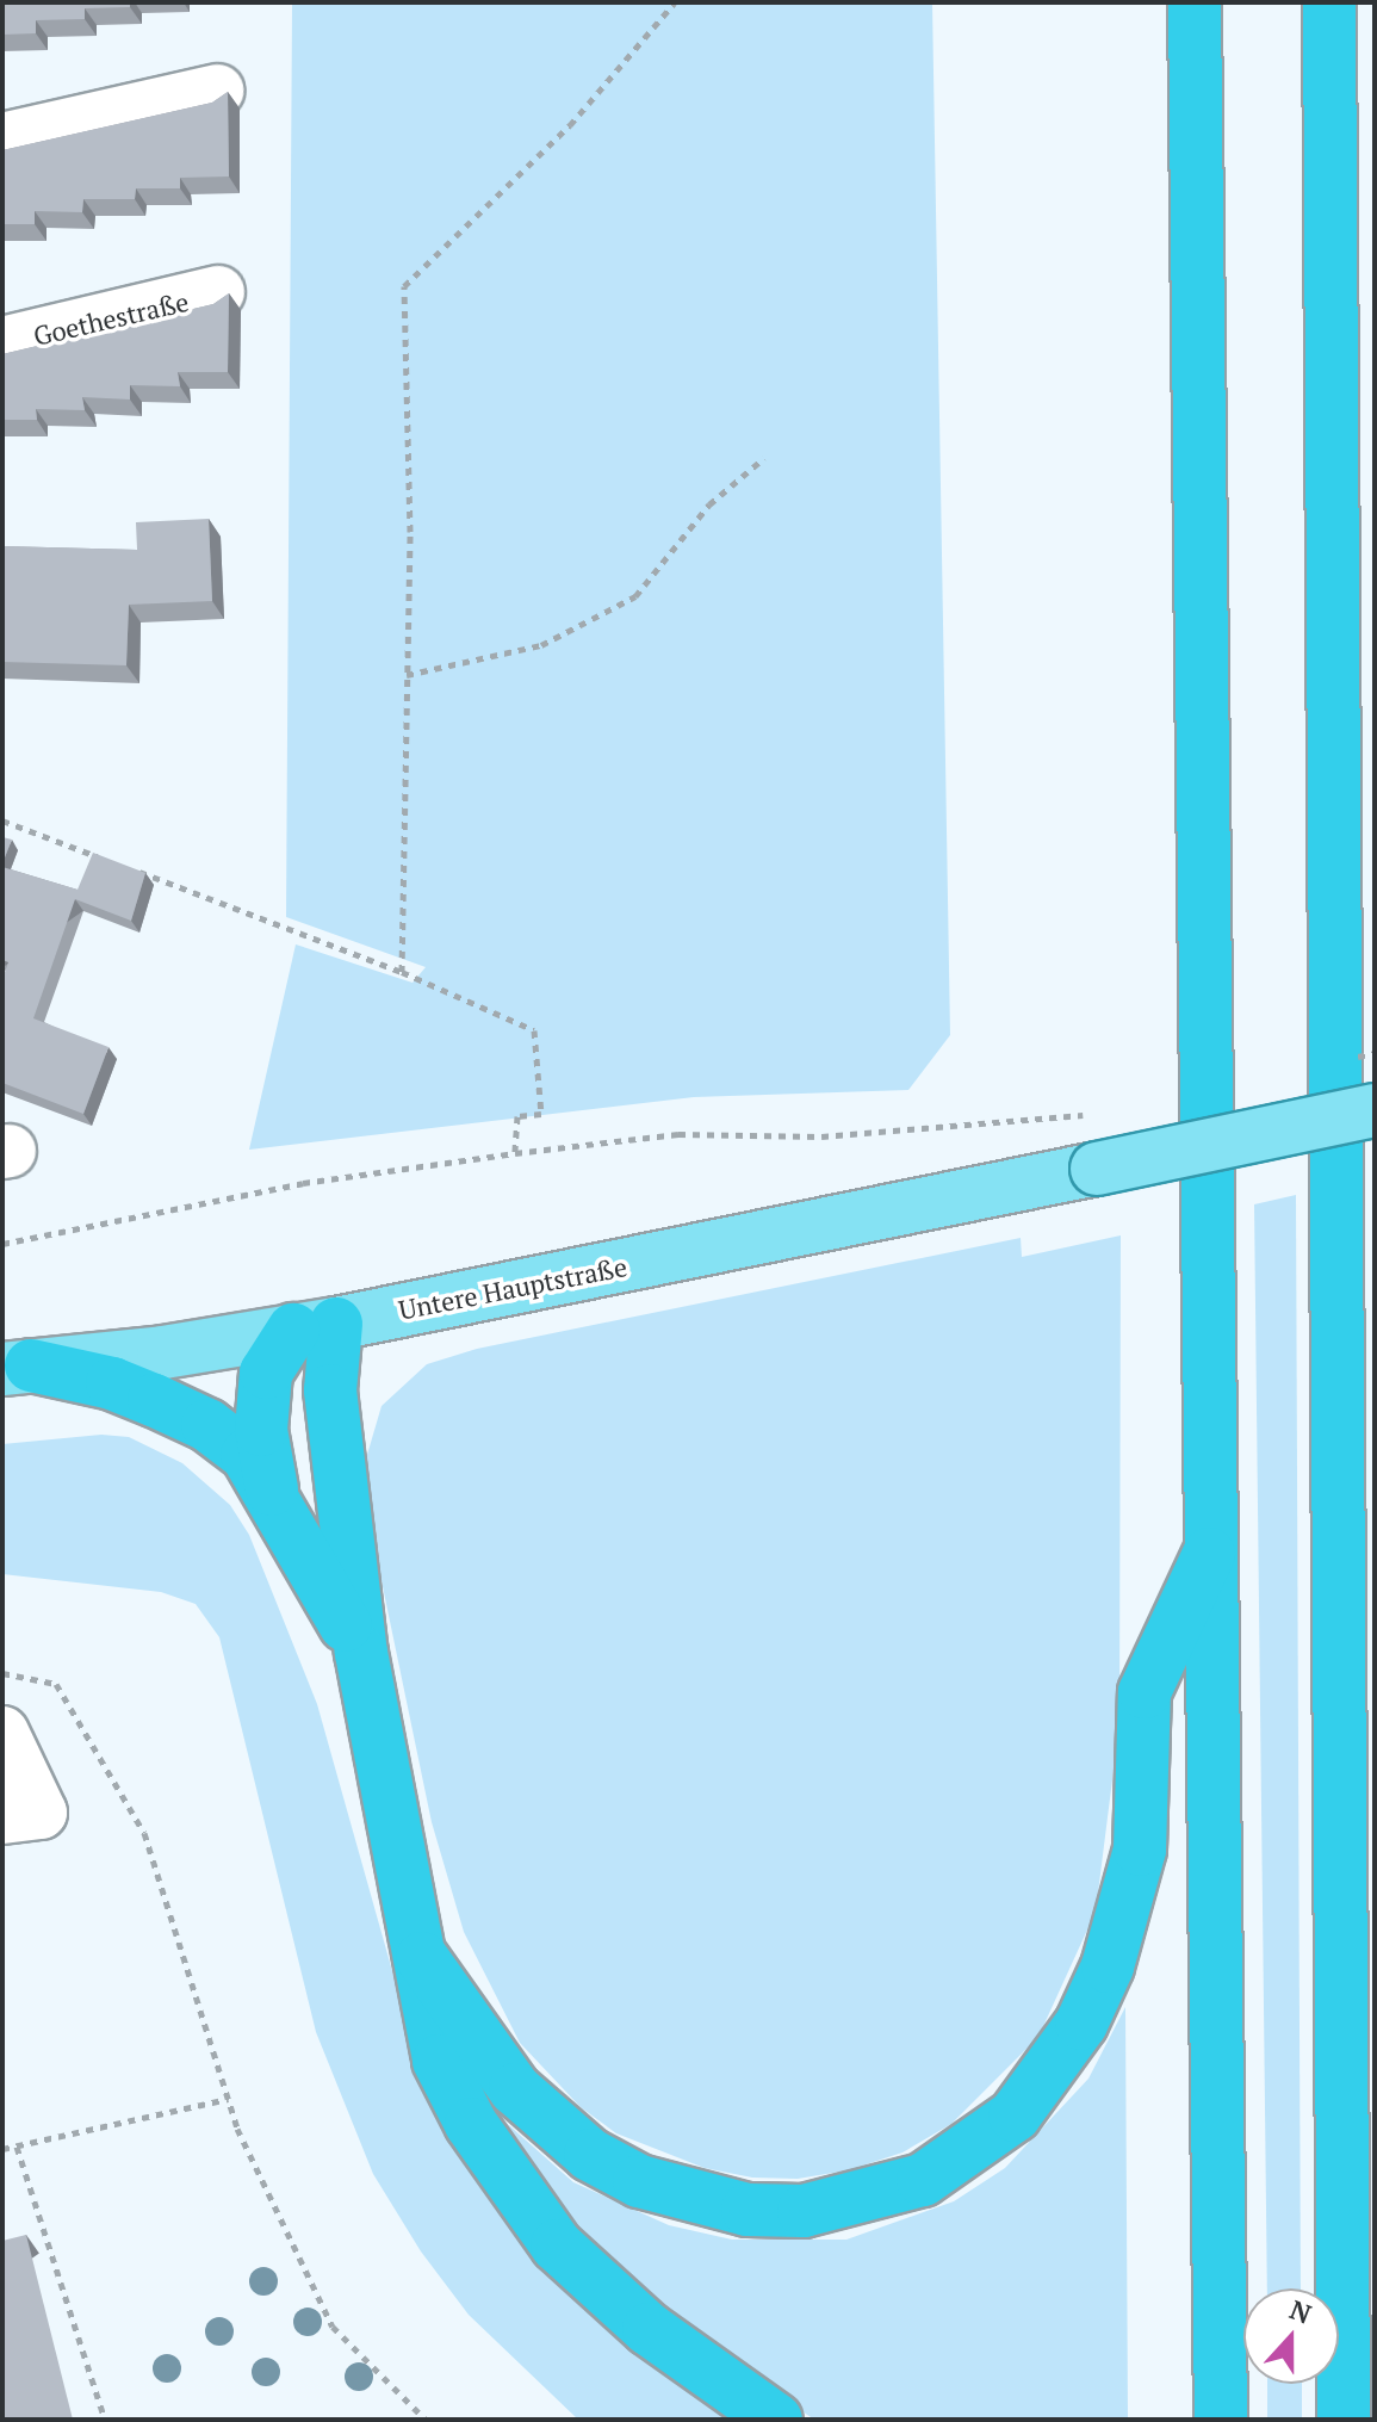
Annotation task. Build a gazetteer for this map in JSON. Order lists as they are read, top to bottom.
{
  "streets": {
    "main road": ["Untere Hauptstraße"],
    "street": ["Goethestraße"]
  },
  "north": "top"
}
